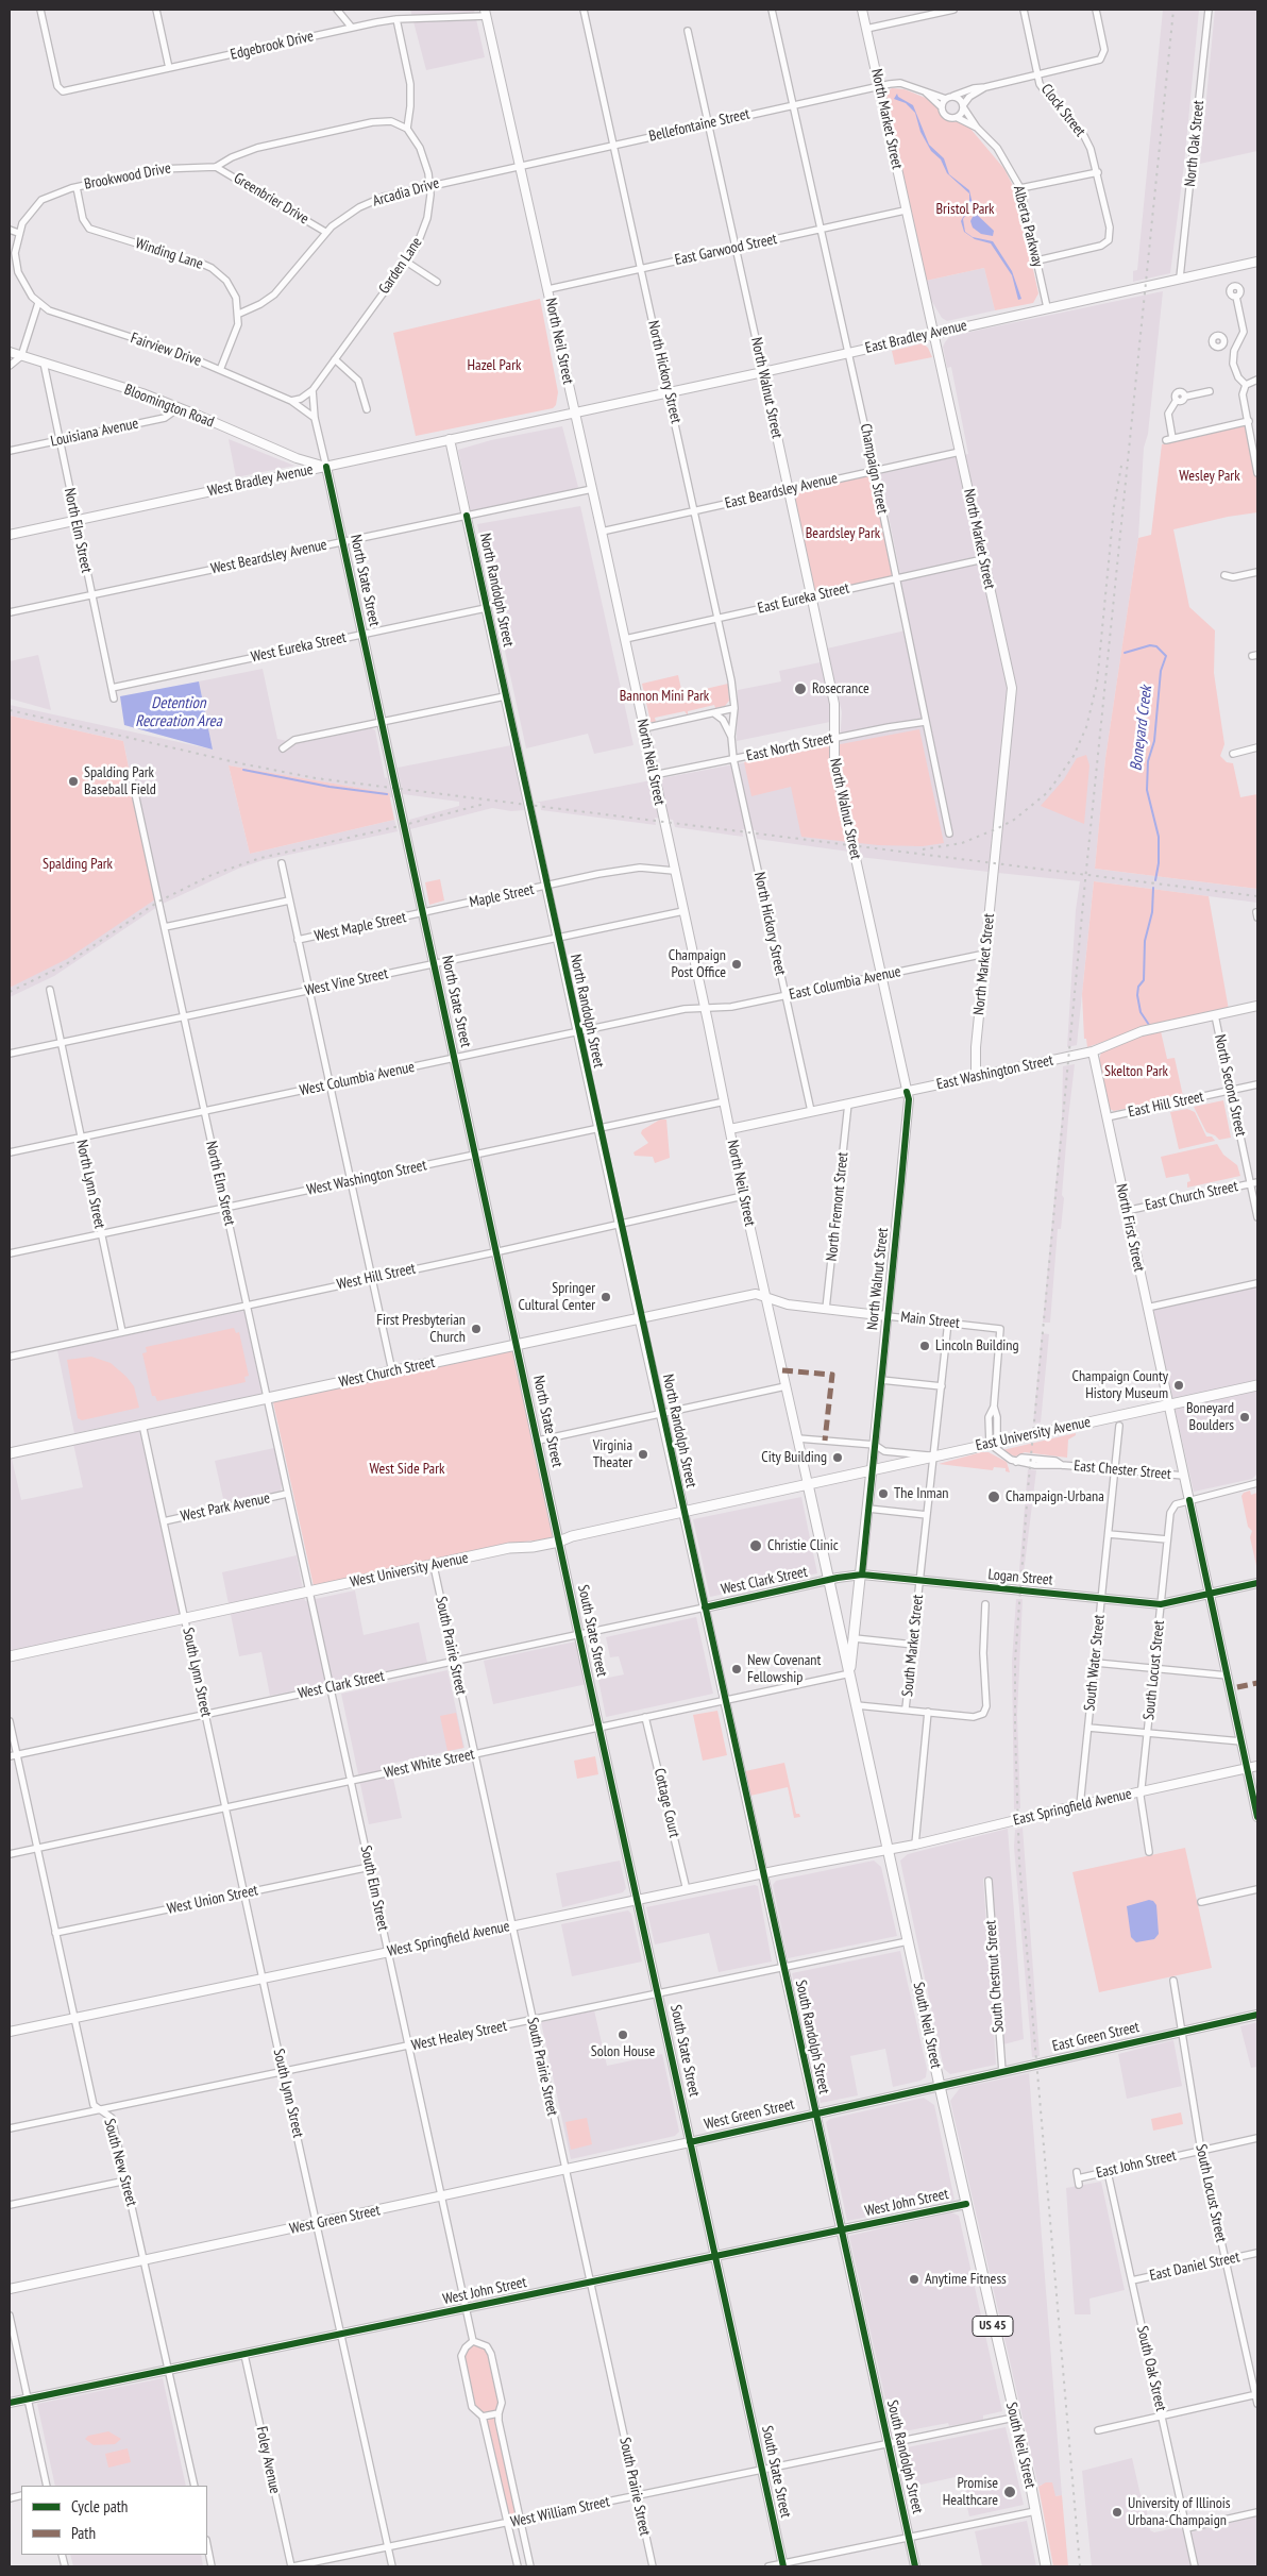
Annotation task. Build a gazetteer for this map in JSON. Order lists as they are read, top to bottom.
{
  "streets": {
    "main road": [
      "North Market Street",
      "East Bradley Avenue",
      "North Neil Street",
      "North Walnut Street",
      "Bloomington Road",
      "West Bradley Avenue",
      "North State Street",
      "North Randolph Street",
      "East Washington Street",
      "North First Street",
      "Main Street",
      "West Church Street",
      "East University Avenue",
      "West University Avenue",
      "Logan Street",
      "West Clark Street",
      "South State Street",
      "East Springfield Avenue",
      "West Springfield Avenue",
      "South Neil Street",
      "South Randolph Street",
      "East Green Street",
      "West Green Street",
      "West John Street",
      "US 45"
    ],
    "street": [
      "Edgebrook Drive",
      "Clock Street",
      "Bellefontaine Street",
      "North Oak Street",
      "Brookwood Drive",
      "Arcadia Drive",
      "Greenbrier Drive",
      "Alberta Parkway",
      "East Garwood Street",
      "Winding Lane",
      "Garden Lane",
      "Fairview Drive",
      "North Hickory Street",
      "Louisiana Avenue",
      "Champaign Street",
      "East Beardsley Avenue",
      "North Elm Street",
      "West Beardsley Avenue",
      "East Eureka Street",
      "West Eureka Street",
      "East North Street",
      "Maple Street",
      "West Maple Street",
      "West Vine Street",
      "East Columbia Avenue",
      "West Columbia Avenue",
      "North Second Street",
      "East Hill Street",
      "West Washington Street",
      "North Lynn Street",
      "East Church Street",
      "North Fremont Street",
      "West Hill Street",
      "East Chester Street",
      "West Park Avenue",
      "South Prairie Street",
      "South Market Street",
      "South Water Street",
      "South Locust Street",
      "South Lynn Street",
      "West White Street",
      "Cottage Court",
      "South Elm Street",
      "West Union Street",
      "South Chestnut Street",
      "West Healey Street",
      "South New Street",
      "East John Street",
      "East Daniel Street",
      "South Oak Street",
      "Foley Avenue",
      "West William Street"
    ]
  },
  "crossings": [
    ["Edgebrook Drive", "North Neil Street"],
    ["Clock Street", "Alberta Parkway"],
    ["North Market Street", "Bellefontaine Street"],
    ["North Market Street", "East Garwood Street"],
    ["North Market Street", "East Bradley Avenue"],
    ["North Market Street", "East Beardsley Avenue"],
    ["North Market Street", "East Eureka Street"],
    ["North Market Street", "East Columbia Avenue"],
    ["North Market Street", "East Washington Street"],
    ["Bellefontaine Street", "Arcadia Drive"],
    ["Bellefontaine Street", "North Neil Street"],
    ["Bellefontaine Street", "North Hickory Street"],
    ["Bellefontaine Street", "North Walnut Street"],
    ["Bellefontaine Street", "Champaign Street"],
    ["North Oak Street", "East Bradley Avenue"],
    ["Brookwood Drive", "Greenbrier Drive"],
    ["Brookwood Drive", "Winding Lane"],
    ["Brookwood Drive", "Garden Lane"],
    ["Arcadia Drive", "Greenbrier Drive"],
    ["Arcadia Drive", "Winding Lane"],
    ["Arcadia Drive", "Garden Lane"],
    ["Arcadia Drive", "North Neil Street"],
    ["Alberta Parkway", "East Bradley Avenue"],
    ["East Garwood Street", "North Neil Street"],
    ["East Garwood Street", "North Hickory Street"],
    ["East Garwood Street", "North Walnut Street"],
    ["East Garwood Street", "Champaign Street"],
    ["Winding Lane", "Fairview Drive"],
    ["East Bradley Avenue", "North Neil Street"],
    ["East Bradley Avenue", "North Hickory Street"],
    ["East Bradley Avenue", "North Walnut Street"],
    ["East Bradley Avenue", "Champaign Street"],
    ["East Bradley Avenue", "West Bradley Avenue"],
    ["North Neil Street", "West Bradley Avenue"],
    ["North Neil Street", "East Beardsley Avenue"],
    ["North Neil Street", "West Beardsley Avenue"],
    ["North Neil Street", "East Eureka Street"],
    ["North Neil Street", "East North Street"],
    ["North Neil Street", "Maple Street"],
    ["North Neil Street", "West Vine Street"],
    ["North Neil Street", "East Columbia Avenue"],
    ["North Neil Street", "East Washington Street"],
    ["North Neil Street", "West Columbia Avenue"],
    ["North Neil Street", "West Washington Street"],
    ["North Neil Street", "West Hill Street"],
    ["North Neil Street", "Main Street"],
    ["North Neil Street", "West Church Street"],
    ["North Neil Street", "East University Avenue"],
    ["North Neil Street", "West University Avenue"],
    ["North Neil Street", "South Neil Street"],
    ["North Hickory Street", "East Beardsley Avenue"],
    ["North Hickory Street", "East Eureka Street"],
    ["North Hickory Street", "East North Street"],
    ["North Hickory Street", "East Columbia Avenue"],
    ["North Hickory Street", "East Washington Street"],
    ["North Walnut Street", "East Beardsley Avenue"],
    ["North Walnut Street", "East Eureka Street"],
    ["North Walnut Street", "East North Street"],
    ["North Walnut Street", "East Columbia Avenue"],
    ["North Walnut Street", "East Washington Street"],
    ["North Walnut Street", "Main Street"],
    ["North Walnut Street", "East University Avenue"],
    ["Bloomington Road", "Louisiana Avenue"],
    ["Bloomington Road", "West Bradley Avenue"],
    ["Bloomington Road", "North Elm Street"],
    ["Bloomington Road", "North State Street"],
    ["Louisiana Avenue", "North Elm Street"],
    ["Champaign Street", "East Beardsley Avenue"],
    ["Champaign Street", "East Eureka Street"],
    ["Champaign Street", "East North Street"],
    ["West Bradley Avenue", "North Elm Street"],
    ["West Bradley Avenue", "North State Street"],
    ["West Bradley Avenue", "North Randolph Street"],
    ["North Elm Street", "West Beardsley Avenue"],
    ["North Elm Street", "West Eureka Street"],
    ["North Elm Street", "West Vine Street"],
    ["North Elm Street", "West Columbia Avenue"],
    ["North Elm Street", "West Washington Street"],
    ["North Elm Street", "West Hill Street"],
    ["North Elm Street", "West Church Street"],
    ["North Elm Street", "West Park Avenue"],
    ["North Elm Street", "West University Avenue"],
    ["North Elm Street", "South Elm Street"],
    ["West Beardsley Avenue", "North State Street"],
    ["West Beardsley Avenue", "North Randolph Street"],
    ["North State Street", "West Eureka Street"],
    ["North State Street", "Maple Street"],
    ["North State Street", "West Maple Street"],
    ["North State Street", "West Vine Street"],
    ["North State Street", "West Columbia Avenue"],
    ["North State Street", "West Washington Street"],
    ["North State Street", "West Hill Street"],
    ["North State Street", "West Church Street"],
    ["North State Street", "West University Avenue"],
    ["North State Street", "South State Street"],
    ["North Randolph Street", "West Eureka Street"],
    ["North Randolph Street", "Maple Street"],
    ["North Randolph Street", "West Vine Street"],
    ["North Randolph Street", "West Columbia Avenue"],
    ["North Randolph Street", "West Washington Street"],
    ["North Randolph Street", "West Hill Street"],
    ["North Randolph Street", "West Church Street"],
    ["North Randolph Street", "West University Avenue"],
    ["North Randolph Street", "South Randolph Street"],
    ["Maple Street", "West Maple Street"],
    ["West Vine Street", "North Lynn Street"],
    ["East Columbia Avenue", "West Columbia Avenue"],
    ["East Washington Street", "North Second Street"],
    ["East Washington Street", "North Fremont Street"],
    ["East Washington Street", "North First Street"],
    ["West Columbia Avenue", "North Lynn Street"],
    ["North Second Street", "East Hill Street"],
    ["North Second Street", "East Church Street"],
    ["East Hill Street", "North First Street"],
    ["West Washington Street", "North Lynn Street"],
    ["North Lynn Street", "West Hill Street"],
    ["East Church Street", "North First Street"],
    ["North Fremont Street", "Main Street"],
    ["North First Street", "East University Avenue"],
    ["North First Street", "East Chester Street"],
    ["North First Street", "Logan Street"],
    ["North First Street", "South Locust Street"],
    ["North First Street", "East Springfield Avenue"],
    ["Main Street", "West Church Street"],
    ["Main Street", "East University Avenue"],
    ["Main Street", "East Chester Street"],
    ["East University Avenue", "East Chester Street"],
    ["East University Avenue", "West University Avenue"],
    ["East University Avenue", "South Market Street"],
    ["East University Avenue", "South Neil Street"],
    ["East Chester Street", "South Water Street"],
    ["West University Avenue", "South State Street"],
    ["West University Avenue", "South Prairie Street"],
    ["West University Avenue", "South Lynn Street"],
    ["West University Avenue", "South Elm Street"],
    ["West University Avenue", "South Neil Street"],
    ["West University Avenue", "South Randolph Street"],
    ["Logan Street", "West Clark Street"],
    ["Logan Street", "South Market Street"],
    ["Logan Street", "South Water Street"],
    ["Logan Street", "South Locust Street"],
    ["Logan Street", "South Neil Street"],
    ["West Clark Street", "South State Street"],
    ["West Clark Street", "South Prairie Street"],
    ["West Clark Street", "South Lynn Street"],
    ["West Clark Street", "South Elm Street"],
    ["West Clark Street", "South Neil Street"],
    ["West Clark Street", "South Randolph Street"],
    ["West Clark Street", "South New Street"],
    ["South State Street", "West White Street"],
    ["South State Street", "West Springfield Avenue"],
    ["South State Street", "West Healey Street"],
    ["South State Street", "West Green Street"],
    ["South State Street", "West John Street"],
    ["South State Street", "West William Street"],
    ["South Prairie Street", "West White Street"],
    ["South Prairie Street", "West Springfield Avenue"],
    ["South Prairie Street", "West Healey Street"],
    ["South Prairie Street", "West Green Street"],
    ["South Prairie Street", "West John Street"],
    ["South Prairie Street", "West William Street"],
    ["South Market Street", "East Springfield Avenue"],
    ["South Water Street", "East Springfield Avenue"],
    ["South Locust Street", "East Springfield Avenue"],
    ["South Locust Street", "East Green Street"],
    ["South Locust Street", "East John Street"],
    ["South Locust Street", "East Daniel Street"],
    ["South Lynn Street", "West White Street"],
    ["South Lynn Street", "West Union Street"],
    ["South Lynn Street", "West Springfield Avenue"],
    ["South Lynn Street", "West Healey Street"],
    ["South Lynn Street", "West Green Street"],
    ["South Lynn Street", "West John Street"],
    ["South Lynn Street", "West William Street"],
    ["West White Street", "Cottage Court"],
    ["West White Street", "South Elm Street"],
    ["West White Street", "South Neil Street"],
    ["West White Street", "South Randolph Street"],
    ["West White Street", "South New Street"],
    ["Cottage Court", "West Springfield Avenue"],
    ["East Springfield Avenue", "West Springfield Avenue"],
    ["East Springfield Avenue", "South Neil Street"],
    ["South Elm Street", "West Union Street"],
    ["South Elm Street", "West Springfield Avenue"],
    ["South Elm Street", "West Healey Street"],
    ["South Elm Street", "West Green Street"],
    ["South Elm Street", "West John Street"],
    ["West Union Street", "South New Street"],
    ["West Springfield Avenue", "South Neil Street"],
    ["West Springfield Avenue", "South Randolph Street"],
    ["West Springfield Avenue", "South New Street"],
    ["South Chestnut Street", "East Green Street"],
    ["South Neil Street", "West Healey Street"],
    ["South Neil Street", "East Green Street"],
    ["South Neil Street", "West Green Street"],
    ["South Neil Street", "West John Street"],
    ["South Neil Street", "West William Street"],
    ["West Healey Street", "South Randolph Street"],
    ["West Healey Street", "South New Street"],
    ["South Randolph Street", "West Green Street"],
    ["South Randolph Street", "West John Street"],
    ["South Randolph Street", "West William Street"],
    ["East Green Street", "West Green Street"],
    ["West Green Street", "South New Street"],
    ["South New Street", "West John Street"],
    ["East John Street", "South Oak Street"],
    ["West John Street", "Foley Avenue"],
    ["East Daniel Street", "South Oak Street"],
    ["Foley Avenue", "West William Street"]
  ],
  "water": ["Detention Recreation Area", "Boneyard Creek"],
  "parks": [
    "Bristol Park",
    "Hazel Park",
    "Wesley Park",
    "Beardsley Park",
    "Bannon Mini Park",
    "Spalding Park",
    "Skelton Park",
    "West Side Park"
  ],
  "places": [
    "Rosecrance",
    "Spalding Park Baseball Field",
    "Champaign Post Office",
    "Springer Cultural Center",
    "First Presbyterian Church",
    "Lincoln Building",
    "Champaign County History Museum",
    "Boneyard Boulders",
    "Virginia Theater",
    "City Building",
    "The Inman",
    "Champaign-Urbana",
    "Christie Clinic",
    "New Covenant Fellowship",
    "Solon House",
    "Anytime Fitness",
    "Promise Healthcare",
    "University of Illinois Urbana-Champaign"
  ],
  "legend": ["Cycle path", "Path"]
}
